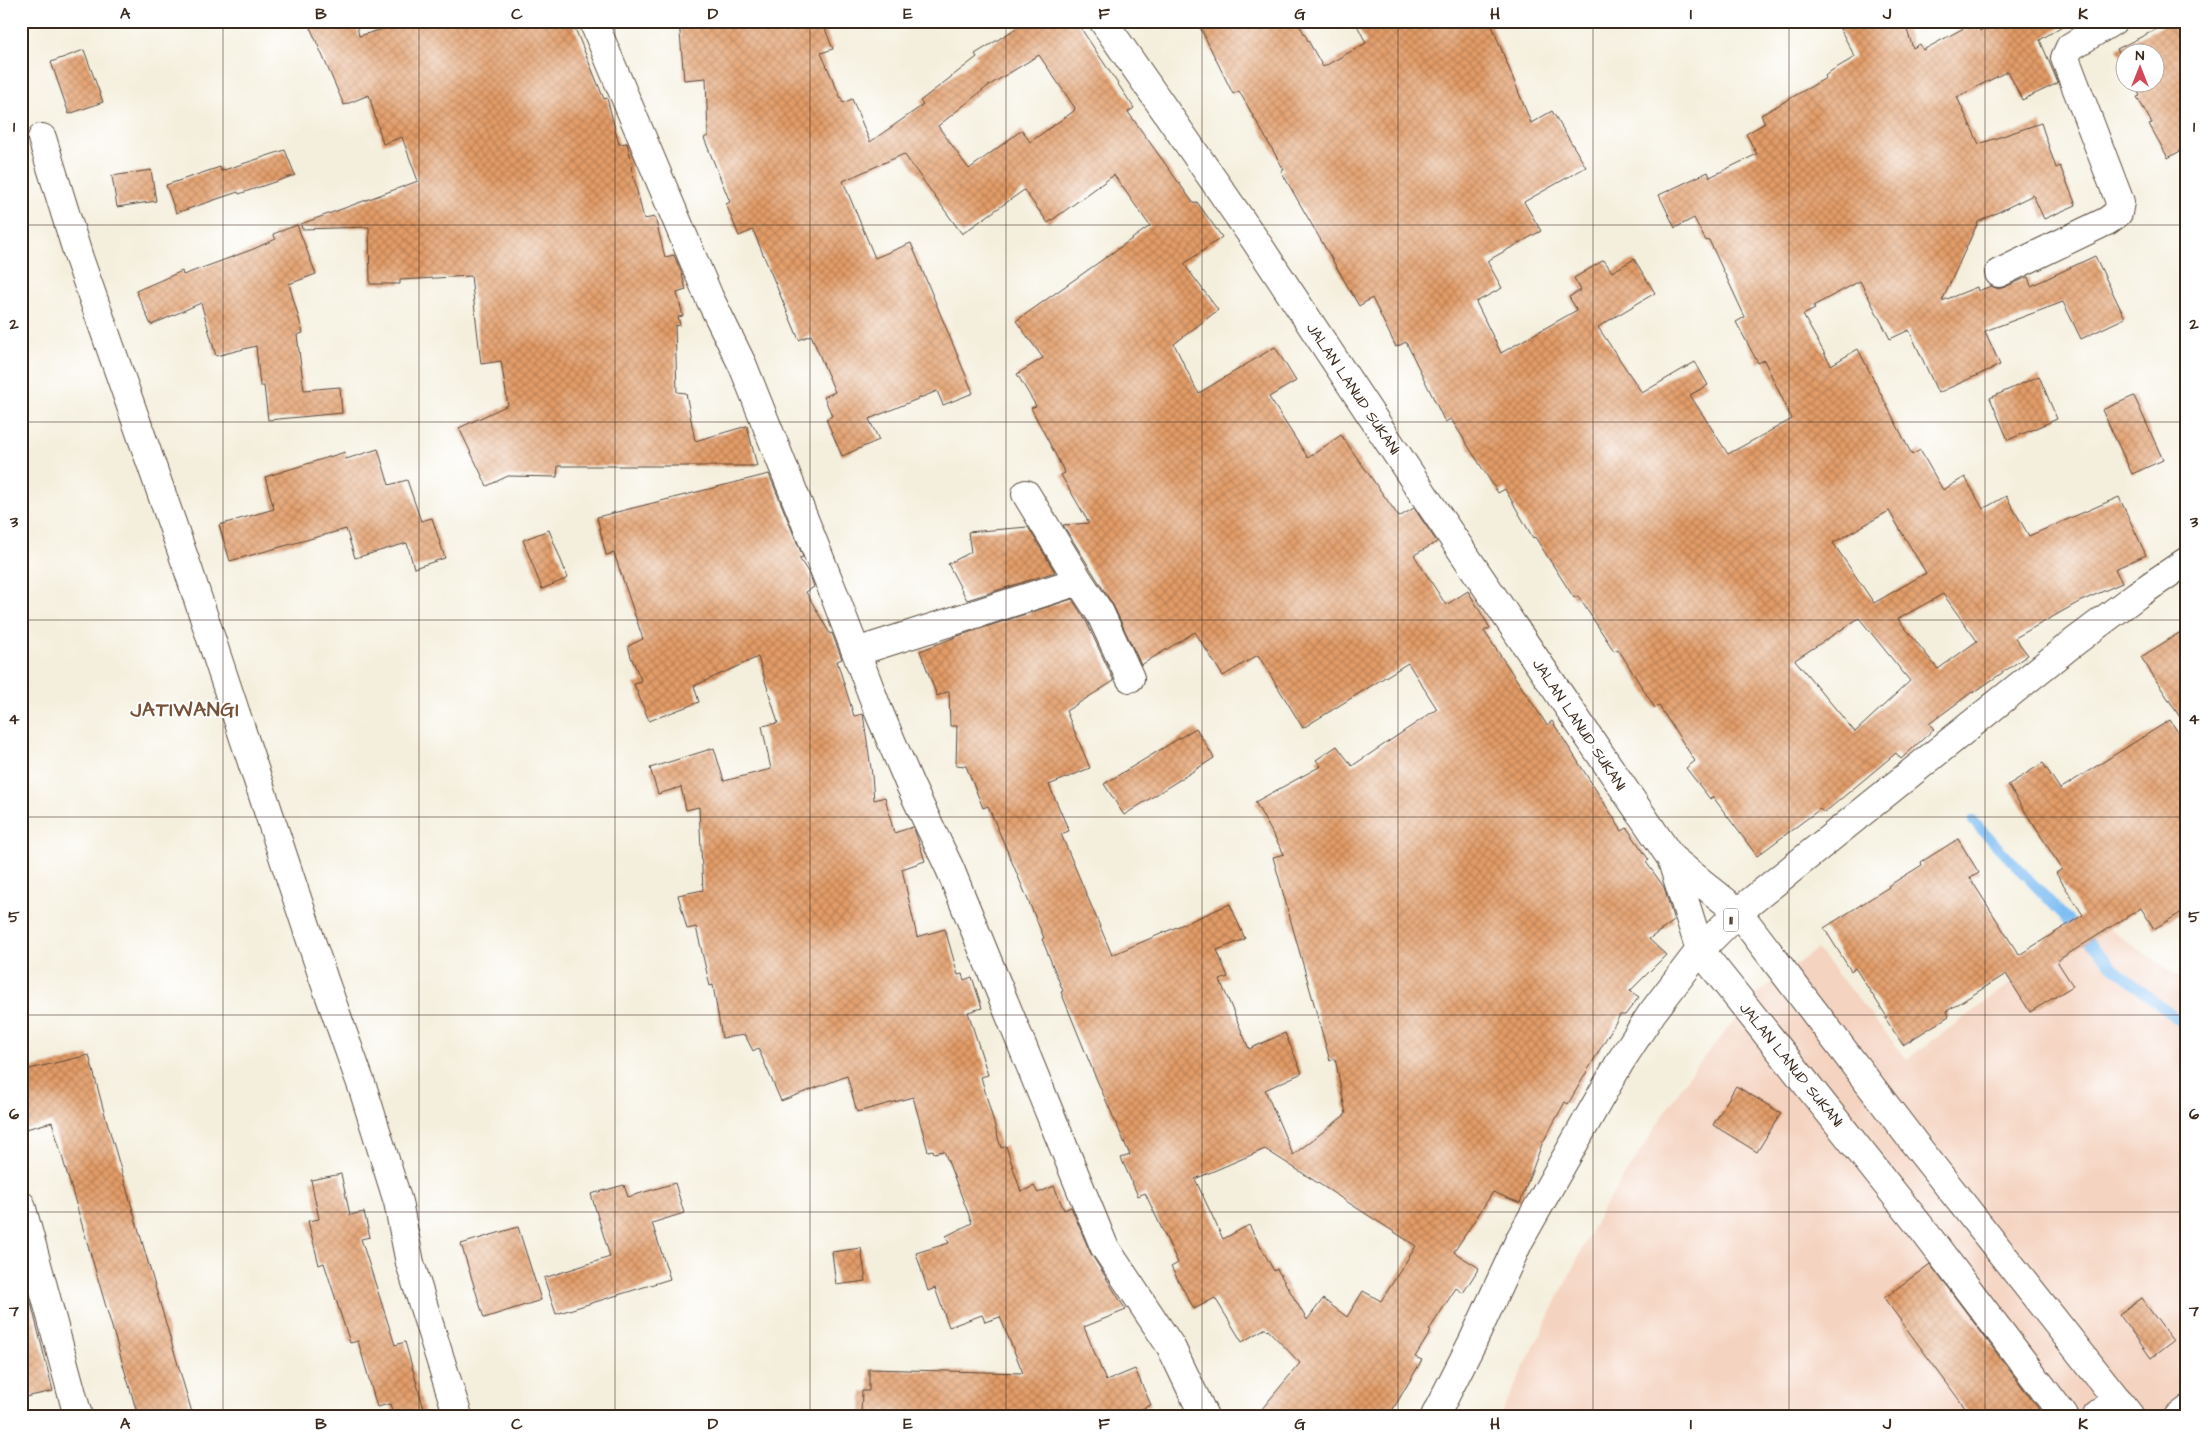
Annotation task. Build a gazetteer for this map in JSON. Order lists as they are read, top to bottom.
{
  "streets": {
    "main road": ["JALAN LANUD SUKANI", "11"]
  },
  "crossings": [
    ["JALAN LANUD SUKANI", "11"]
  ],
  "districts": ["JATIWANGI"],
  "north": "top",
  "grid": {
    "columns": [
      "A",
      "B",
      "C",
      "D",
      "E",
      "F",
      "G",
      "H",
      "I",
      "J",
      "K"
    ],
    "rows": [
      "1",
      "2",
      "3",
      "4",
      "5",
      "6",
      "7"
    ]
  }
}
